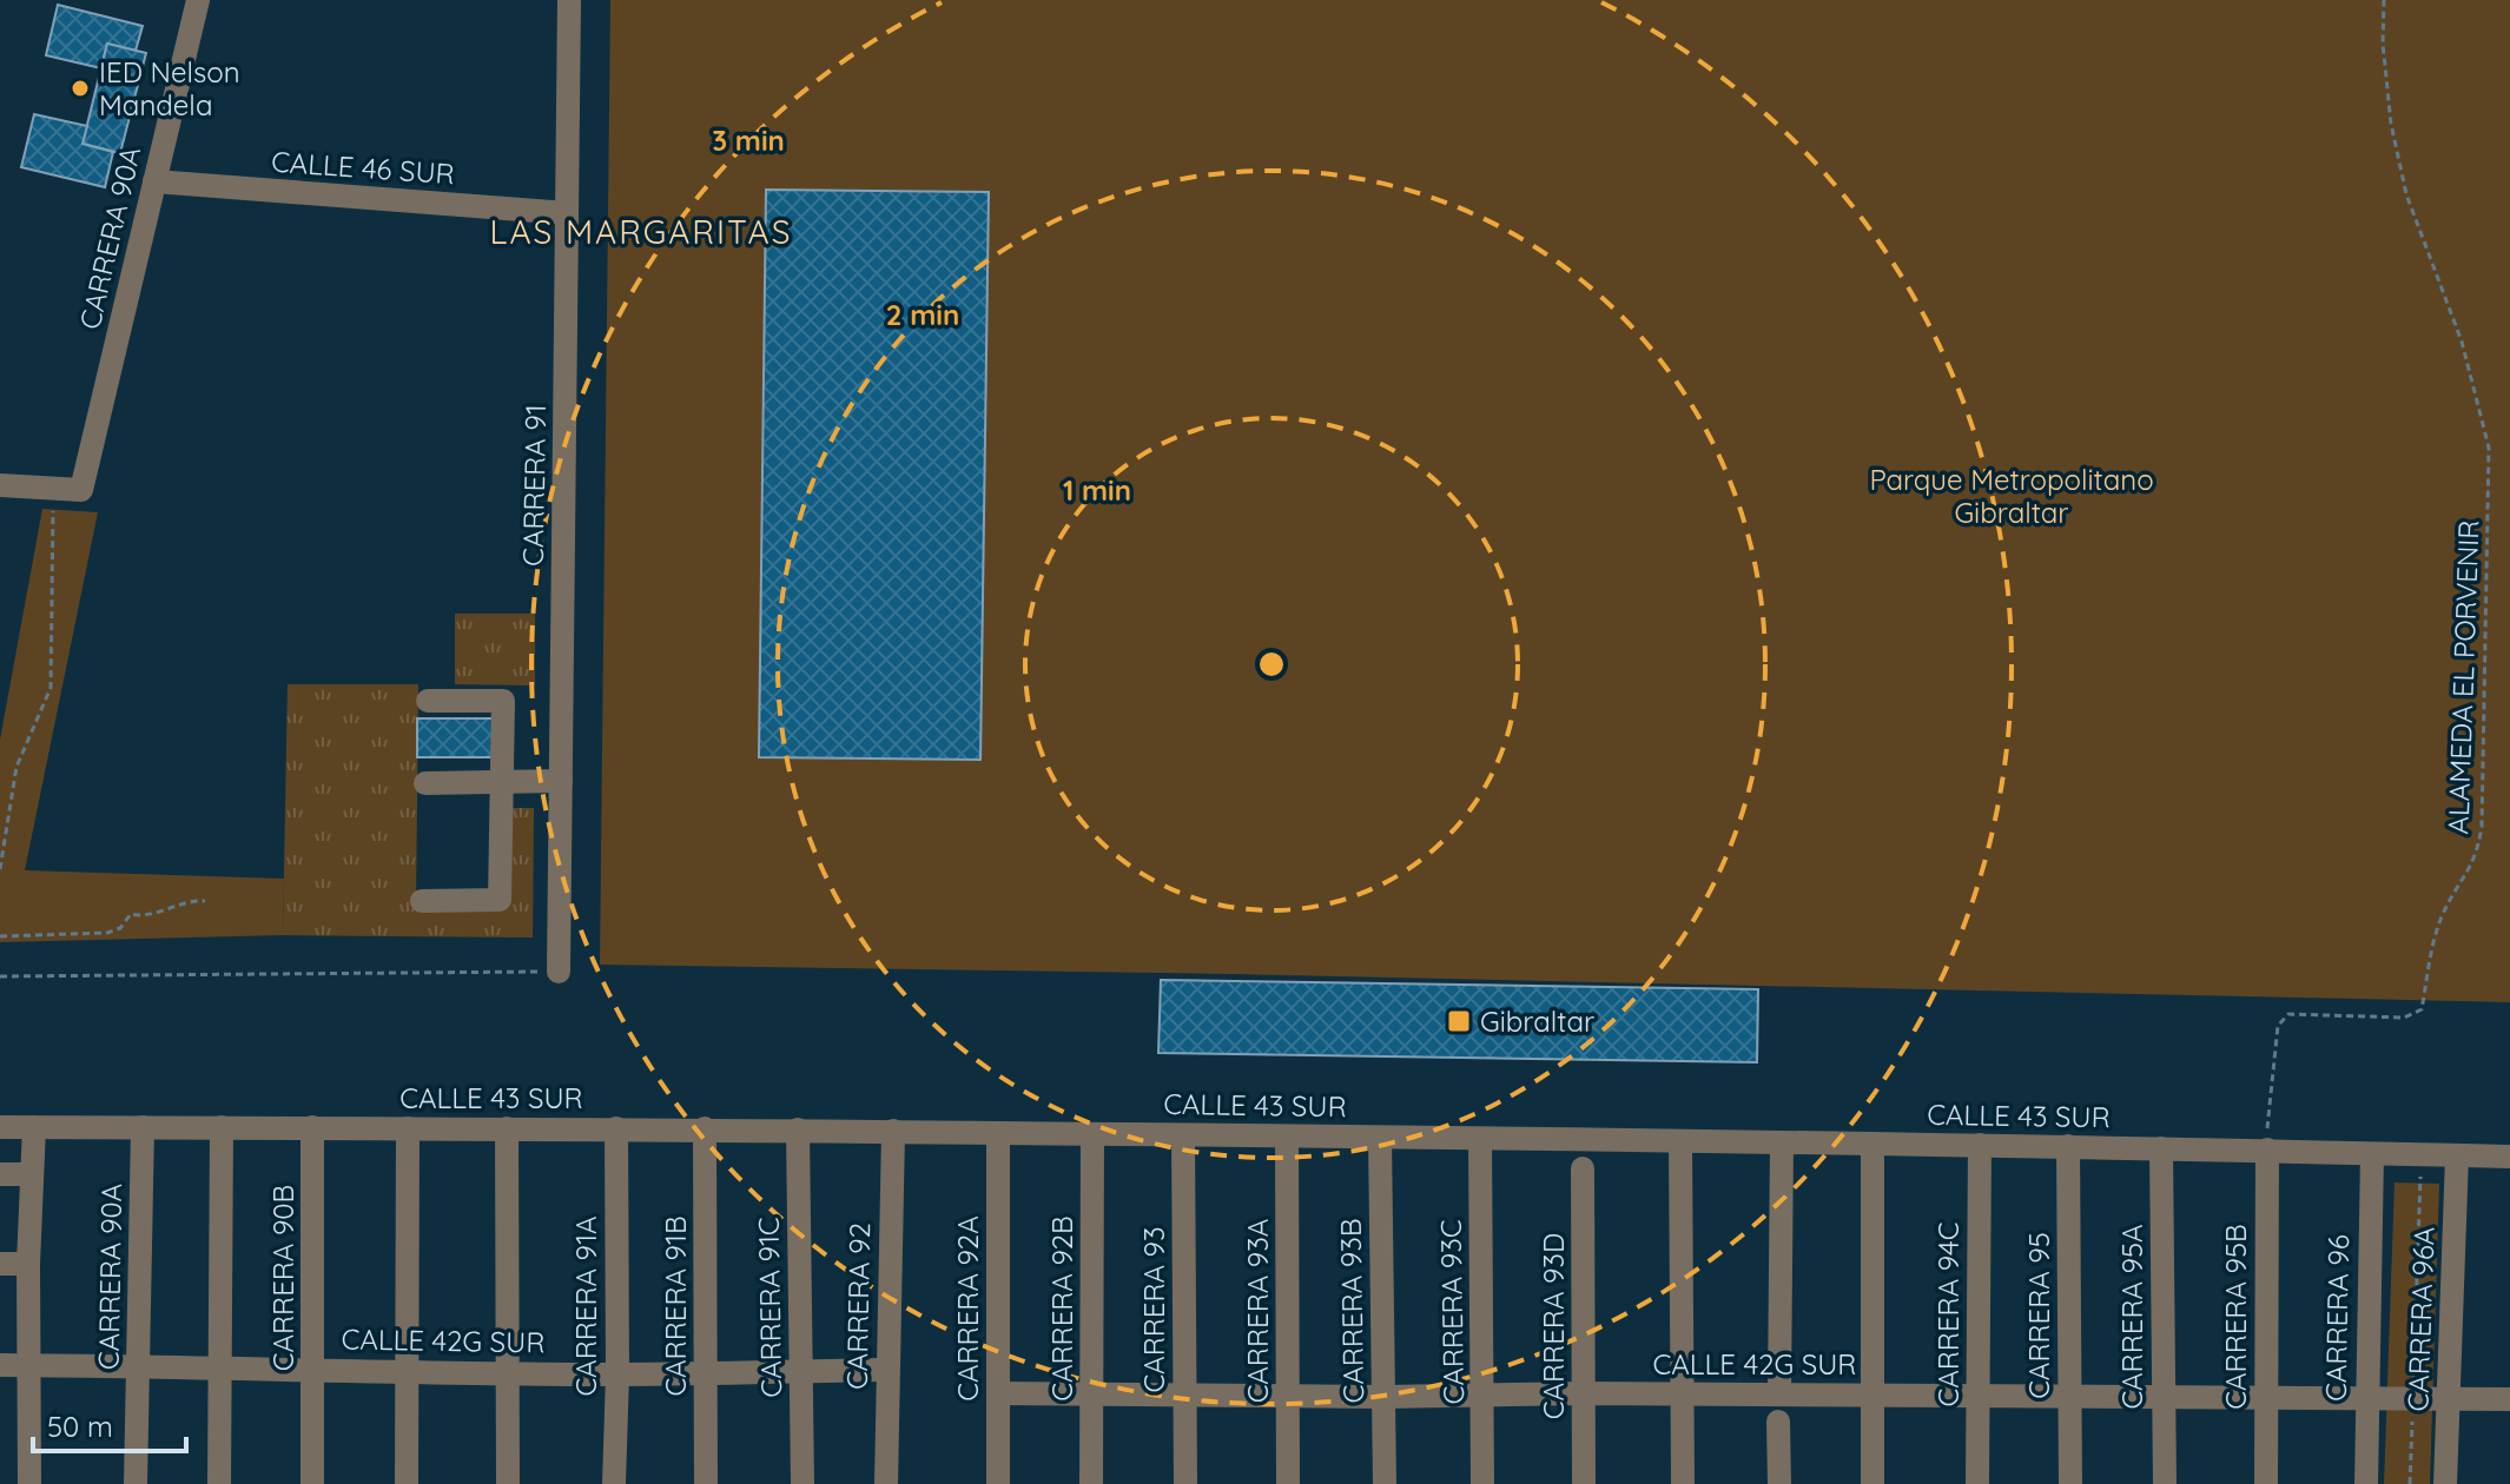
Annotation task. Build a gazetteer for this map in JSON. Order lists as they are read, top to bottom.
{
  "streets": {
    "street": [
      "CALLE 46 SUR",
      "CARRERA 90A",
      "CARRERA 91",
      "CALLE 43 SUR",
      "CARRERA 90B",
      "CARRERA 91A",
      "CARRERA 91B",
      "CARRERA 92",
      "CARRERA 91C",
      "CARRERA 92A",
      "CARRERA 92B",
      "CARRERA 93",
      "CARRERA 93A",
      "CARRERA 93B",
      "CARRERA 93C",
      "CARRERA 94C",
      "CARRERA 95",
      "CARRERA 95A",
      "CARRERA 95B",
      "CARRERA 96",
      "CARRERA 96A",
      "CARRERA 93D",
      "CALLE 42G SUR"
    ],
    "path": ["ALAMEDA EL PORVENIR"]
  },
  "crossings": [
    ["CALLE 46 SUR", "CARRERA 90A"],
    ["CALLE 46 SUR", "CARRERA 91"],
    ["CARRERA 90A", "CALLE 43 SUR"],
    ["CARRERA 90A", "CALLE 42G SUR"],
    ["ALAMEDA EL PORVENIR", "CALLE 43 SUR"],
    ["ALAMEDA EL PORVENIR", "CARRERA 95B"],
    ["CALLE 43 SUR", "CARRERA 90B"],
    ["CALLE 43 SUR", "CARRERA 91A"],
    ["CALLE 43 SUR", "CARRERA 91B"],
    ["CALLE 43 SUR", "CARRERA 92"],
    ["CALLE 43 SUR", "CARRERA 91C"],
    ["CALLE 43 SUR", "CARRERA 92A"],
    ["CALLE 43 SUR", "CARRERA 92B"],
    ["CALLE 43 SUR", "CARRERA 93"],
    ["CALLE 43 SUR", "CARRERA 93A"],
    ["CALLE 43 SUR", "CARRERA 93B"],
    ["CALLE 43 SUR", "CARRERA 93C"],
    ["CALLE 43 SUR", "CARRERA 94C"],
    ["CALLE 43 SUR", "CARRERA 95"],
    ["CALLE 43 SUR", "CARRERA 95A"],
    ["CALLE 43 SUR", "CARRERA 95B"],
    ["CALLE 43 SUR", "CARRERA 96"],
    ["CALLE 43 SUR", "CARRERA 96A"],
    ["CARRERA 90B", "CALLE 42G SUR"],
    ["CARRERA 91A", "CALLE 42G SUR"],
    ["CARRERA 91B", "CALLE 42G SUR"],
    ["CARRERA 92", "CALLE 42G SUR"],
    ["CARRERA 91C", "CALLE 42G SUR"],
    ["CARRERA 92A", "CALLE 42G SUR"],
    ["CARRERA 92B", "CALLE 42G SUR"],
    ["CARRERA 93", "CALLE 42G SUR"],
    ["CARRERA 93A", "CALLE 42G SUR"],
    ["CARRERA 93B", "CALLE 42G SUR"],
    ["CARRERA 93C", "CALLE 42G SUR"],
    ["CARRERA 94C", "CALLE 42G SUR"],
    ["CARRERA 95", "CALLE 42G SUR"],
    ["CARRERA 95A", "CALLE 42G SUR"],
    ["CARRERA 95B", "CALLE 42G SUR"],
    ["CARRERA 96", "CALLE 42G SUR"],
    ["CARRERA 96A", "CALLE 42G SUR"],
    ["CARRERA 93D", "CALLE 42G SUR"]
  ],
  "districts": ["LAS MARGARITAS"],
  "parks": ["Parque Metropolitano Gibraltar"],
  "places": {
    "other": ["IED Nelson Mandela"],
    "transit": ["Gibraltar"]
  },
  "scale_bar": "50 m",
  "rings": ["3 min", "2 min", "1 min"]
}
